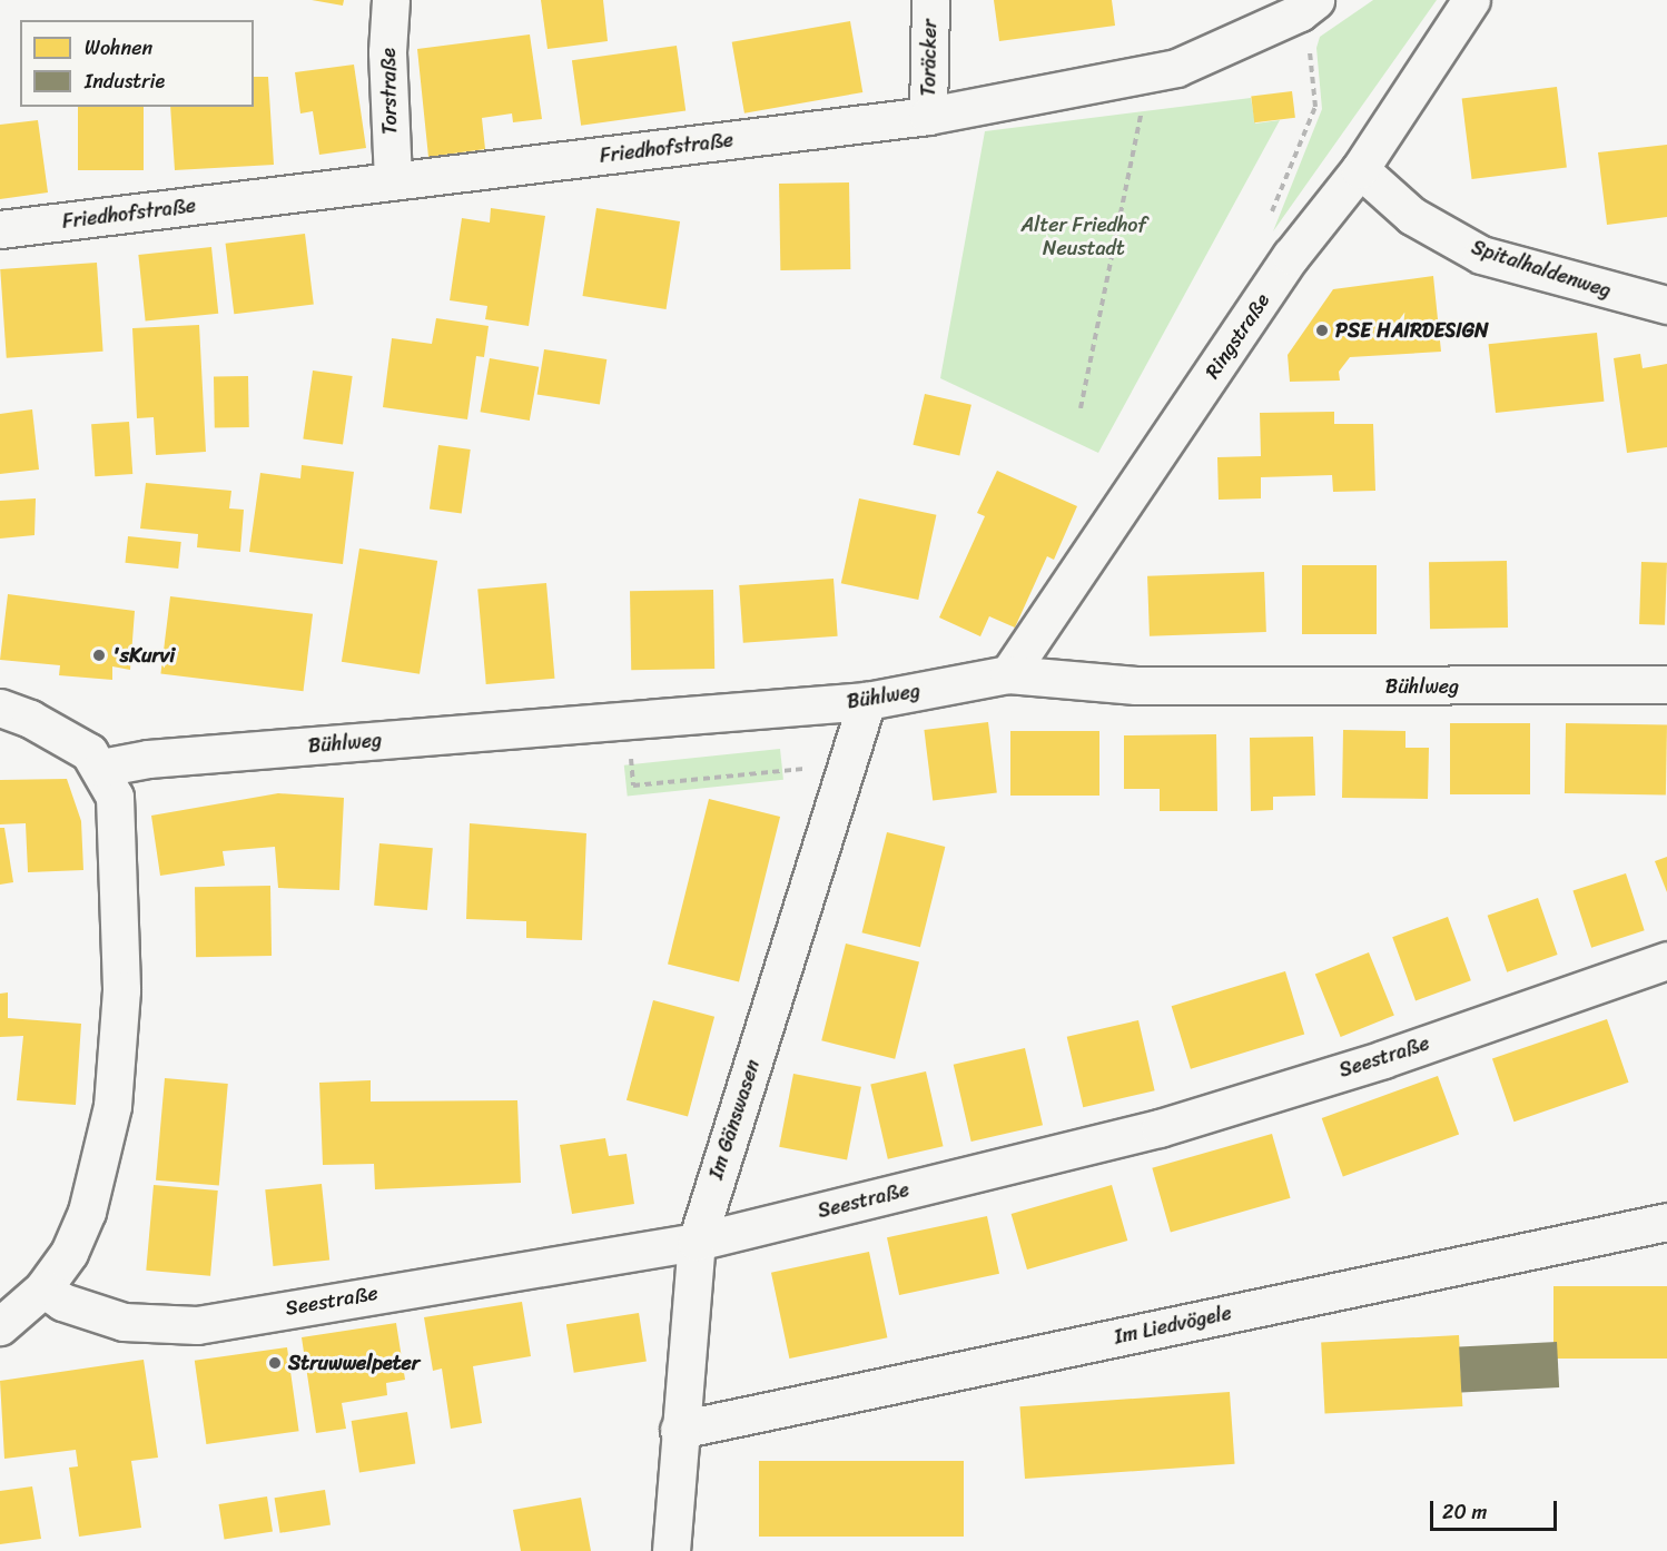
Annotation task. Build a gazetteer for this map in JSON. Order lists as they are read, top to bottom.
{
  "streets": {
    "street": [
      "Toräcker",
      "Torstraße",
      "Friedhofstraße",
      "Spitalhaldenweg",
      "Ringstraße",
      "Bühlweg",
      "Seestraße",
      "Im Gänswasen",
      "Im Liedvögele"
    ]
  },
  "crossings": [
    ["Toräcker", "Friedhofstraße"],
    ["Torstraße", "Friedhofstraße"],
    ["Spitalhaldenweg", "Ringstraße"],
    ["Ringstraße", "Bühlweg"],
    ["Bühlweg", "Im Gänswasen"],
    ["Seestraße", "Im Gänswasen"],
    ["Im Gänswasen", "Im Liedvögele"]
  ],
  "parks": ["Alter Friedhof Neustadt"],
  "places": ["PSE HAIRDESIGN", "'sKurvi", "Struwwelpeter"],
  "legend": ["Wohnen", "Industrie"],
  "scale_bar": "20 m"
}
